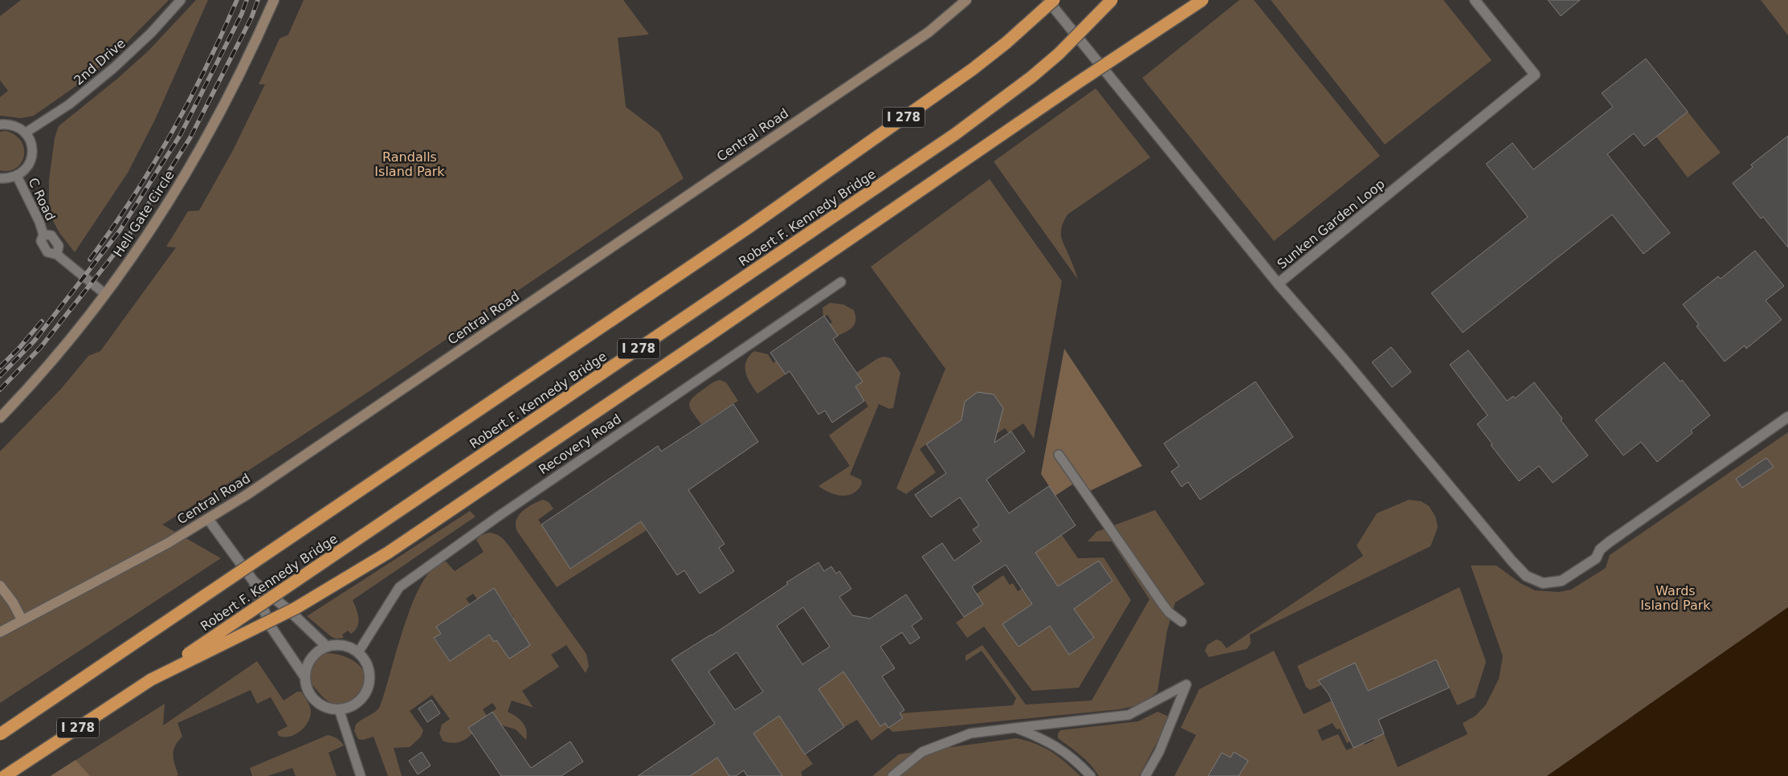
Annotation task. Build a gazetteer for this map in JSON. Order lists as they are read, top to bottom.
{
  "streets": {
    "highway": ["I 278", "Robert F. Kennedy Bridge"],
    "street": ["Central Road", "Hell Gate Circle", "Sunken Garden Loop"],
    "lane": ["2nd Drive", "C Road", "Recovery Road"]
  },
  "crossings": [
    ["C Road", "Hell Gate Circle"]
  ],
  "parks": ["Randalls Island Park", "Wards Island Park"]
}
